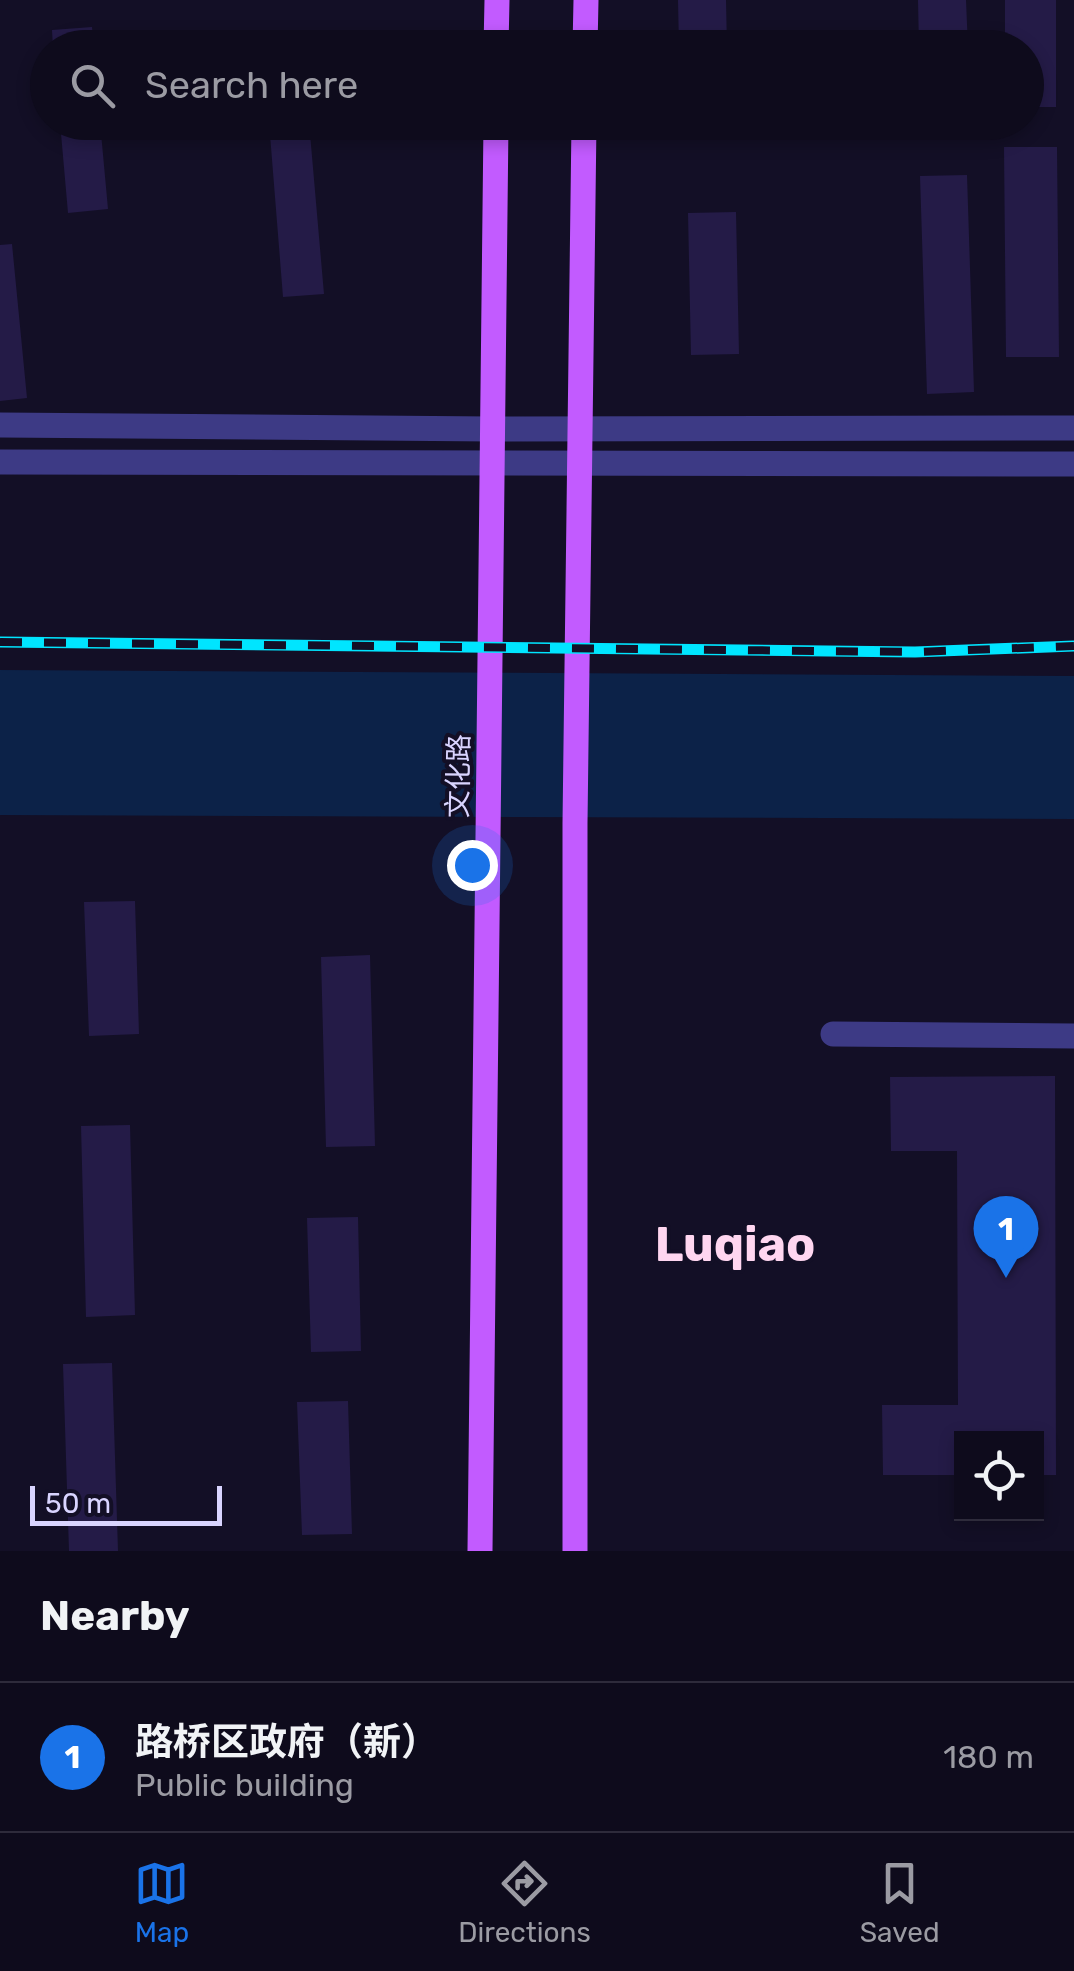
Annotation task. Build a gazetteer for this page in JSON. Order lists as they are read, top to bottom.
{
  "streets": {
    "main road": ["文化路"]
  },
  "districts": ["Luqiao"],
  "scale_bar": "50 m",
  "page": {
    "search": "Search here",
    "pins": "1",
    "scale": "50 m",
    "heading": "Nearby",
    "list": [
      {
        "mark": "1",
        "name": "路桥区政府（新）",
        "note": "Public building",
        "value": "180 m"
      }
    ],
    "nav": ["Map", "Directions", "Saved"]
  }
}
